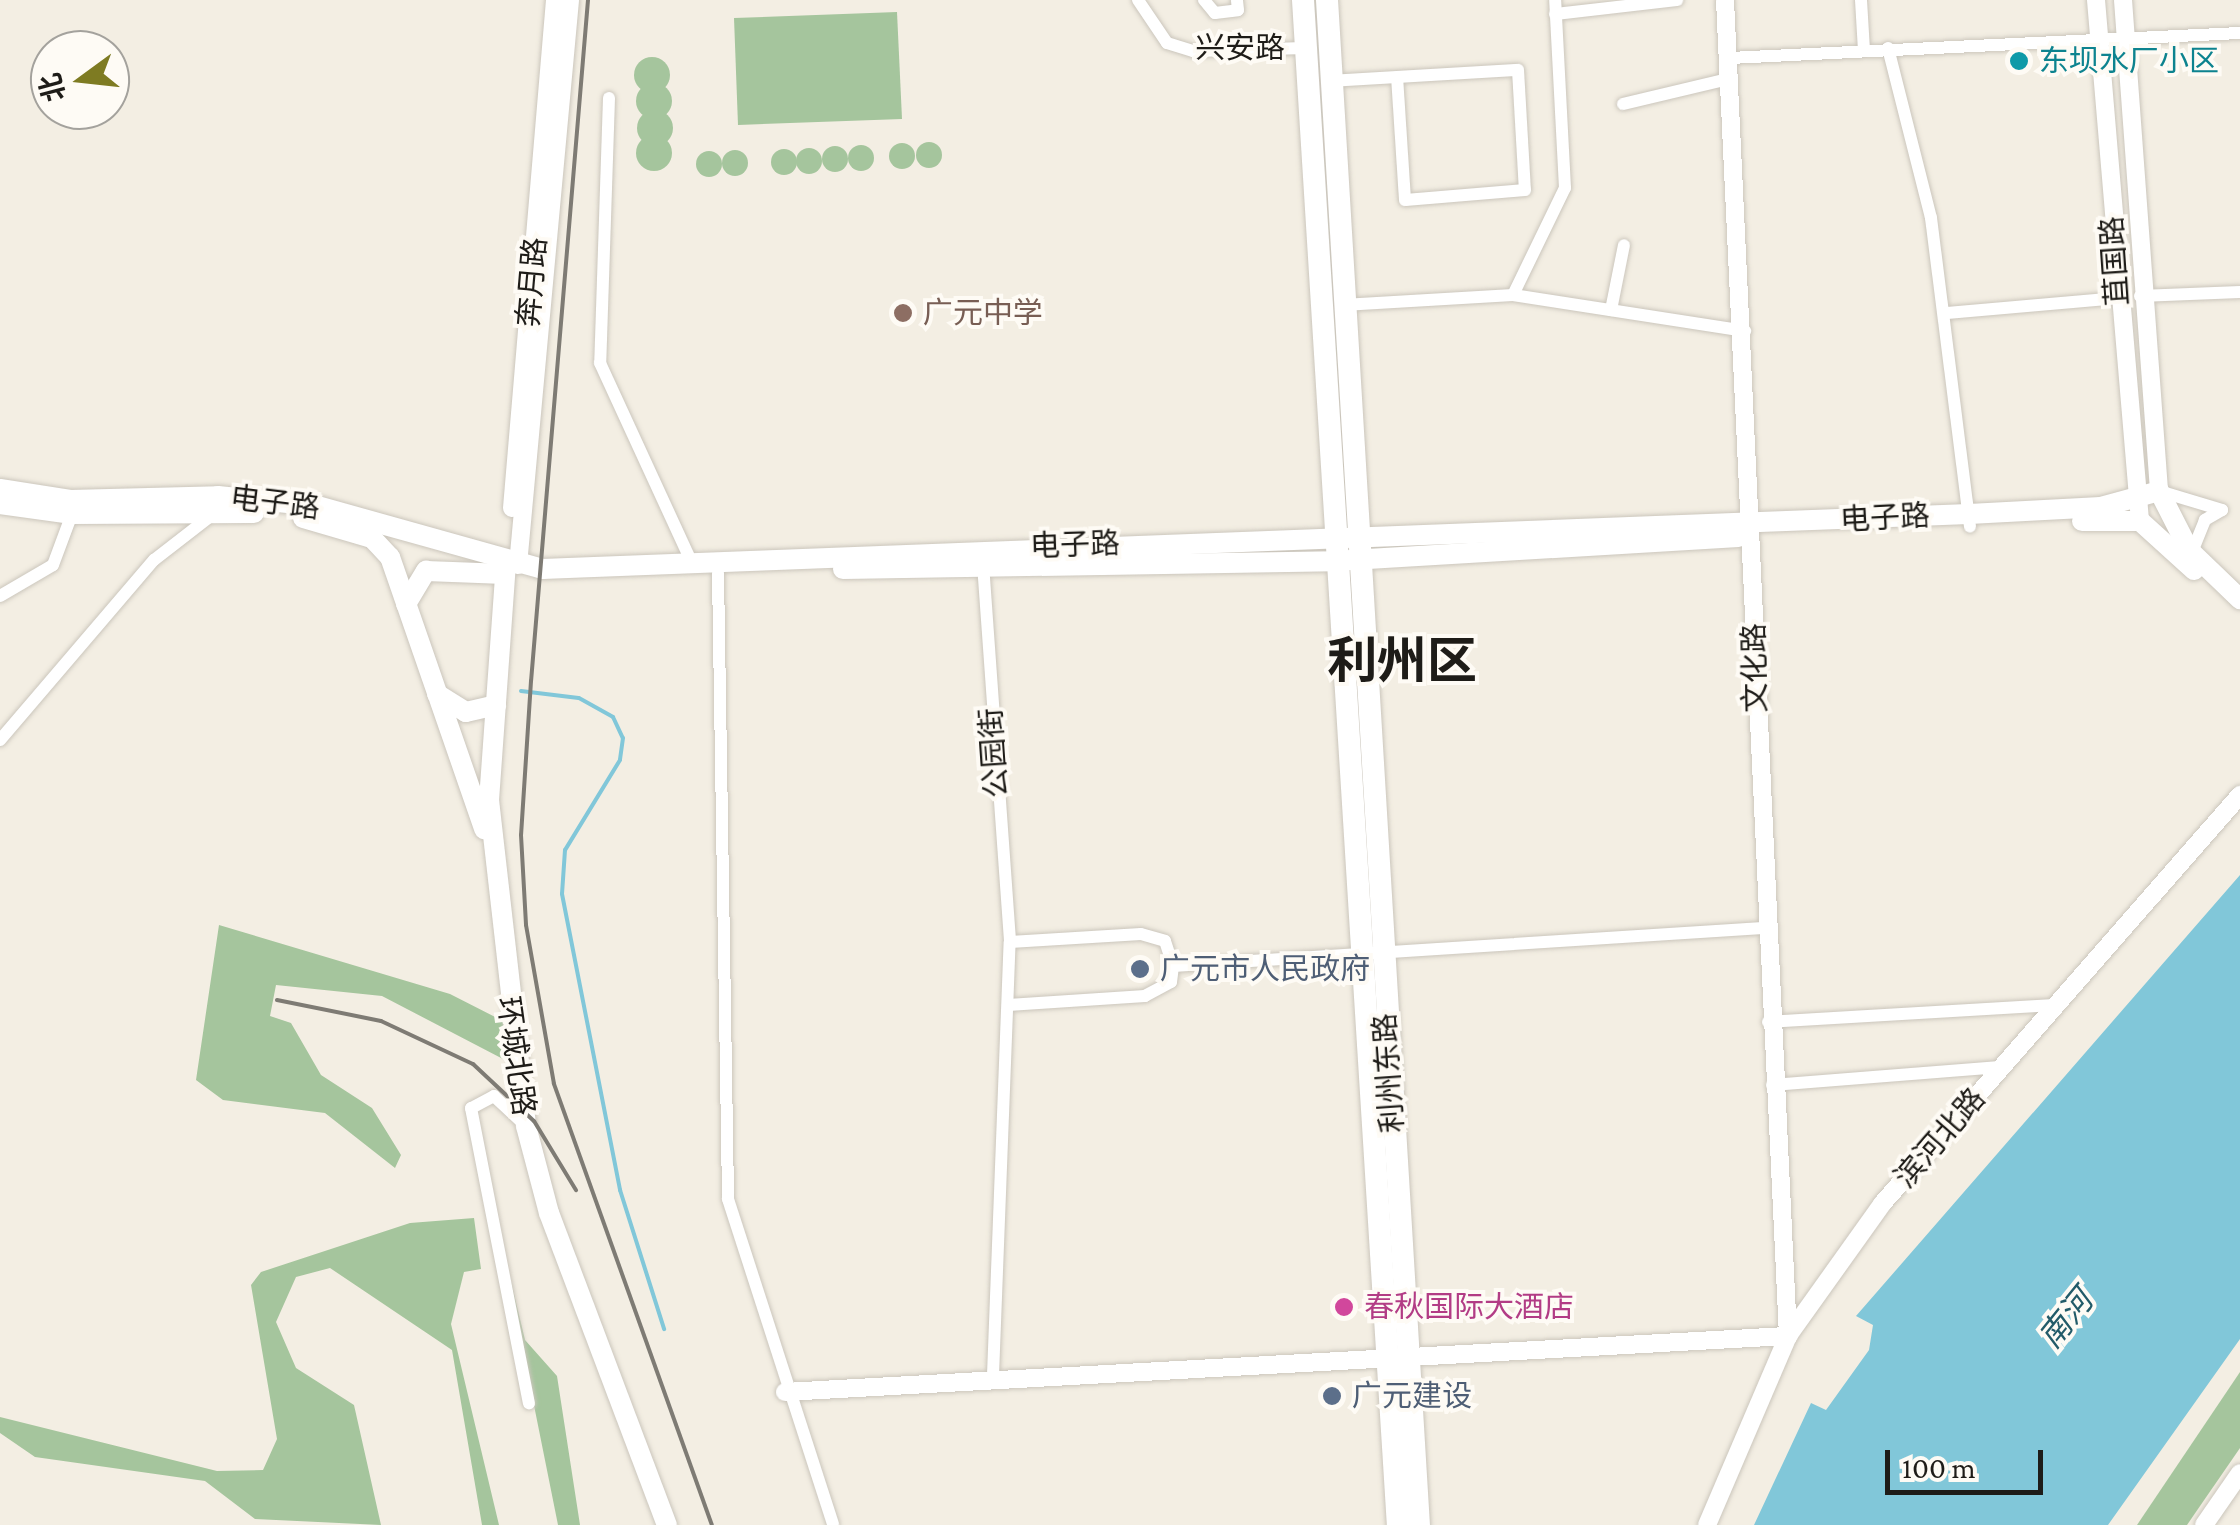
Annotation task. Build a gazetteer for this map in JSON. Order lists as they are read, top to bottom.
{
  "streets": {
    "highway": ["利州东路"],
    "main road": ["电子路", "环城北路"],
    "street": [
      "兴安路",
      "苴国路",
      "奔月路",
      "文化路",
      "公园街",
      "滨河北路"
    ]
  },
  "crossings": [
    ["兴安路", "利州东路"],
    ["苴国路", "电子路"],
    ["奔月路", "电子路"],
    ["奔月路", "环城北路"],
    ["电子路", "文化路"],
    ["电子路", "公园街"],
    ["电子路", "环城北路"],
    ["电子路", "利州东路"],
    ["文化路", "滨河北路"]
  ],
  "districts": ["利州区"],
  "water": ["南河"],
  "places": [
    "东坝水厂小区",
    "广元中学",
    "广元市人民政府",
    "春秋国际大酒店",
    "广元建设"
  ],
  "scale_bar": "100 m",
  "north": "left"
}
